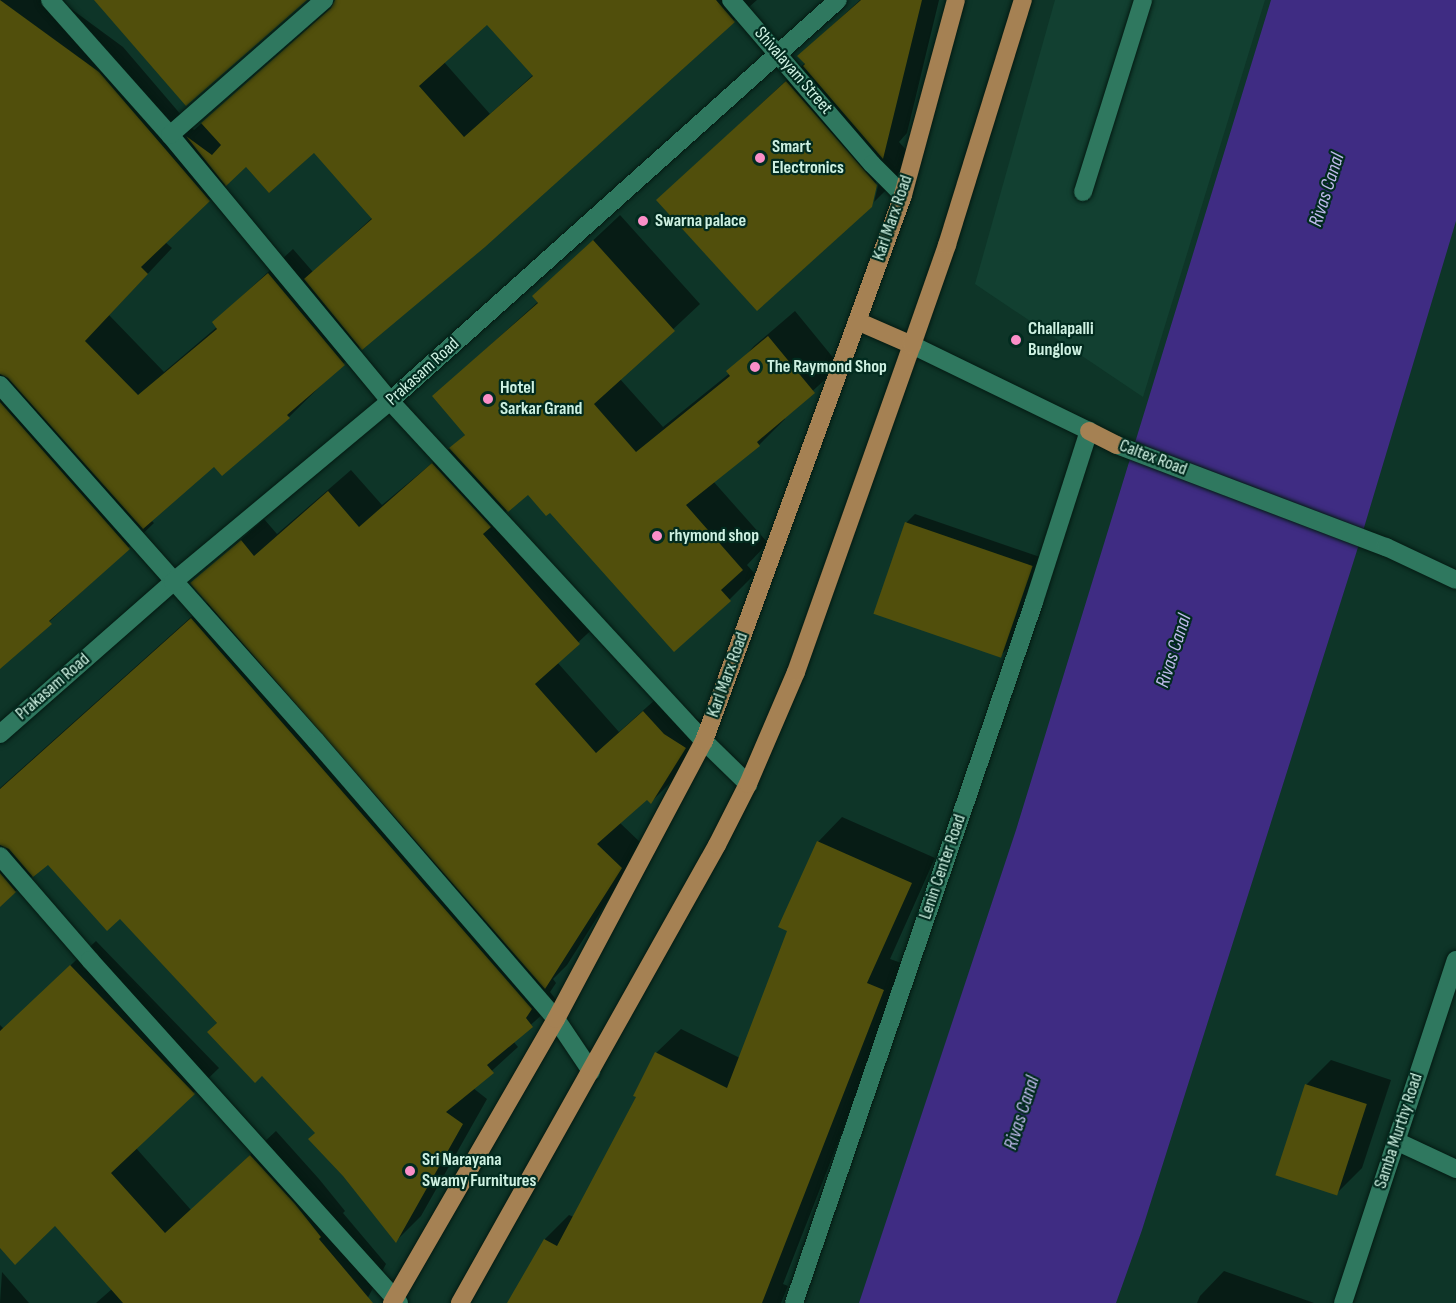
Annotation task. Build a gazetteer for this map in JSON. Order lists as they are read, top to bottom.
{
  "streets": {
    "main road": ["Karl Marx Road", "Caltex Road"],
    "street": [
      "Shivalayam Street",
      "Prakasam Road",
      "Lenin Center Road",
      "Samba Murthy Road"
    ]
  },
  "crossings": [
    ["Shivalayam Street", "Karl Marx Road"],
    ["Shivalayam Street", "Prakasam Road"],
    ["Karl Marx Road", "Caltex Road"],
    ["Caltex Road", "Lenin Center Road"]
  ],
  "water": ["Rivas Canal"],
  "places": [
    "Smart Electronics",
    "Swarna palace",
    "Challapalli Bunglow",
    "The Raymond Shop",
    "Hotel Sarkar Grand",
    "rhymond shop",
    "Sri Narayana Swamy Furnitures"
  ]
}
